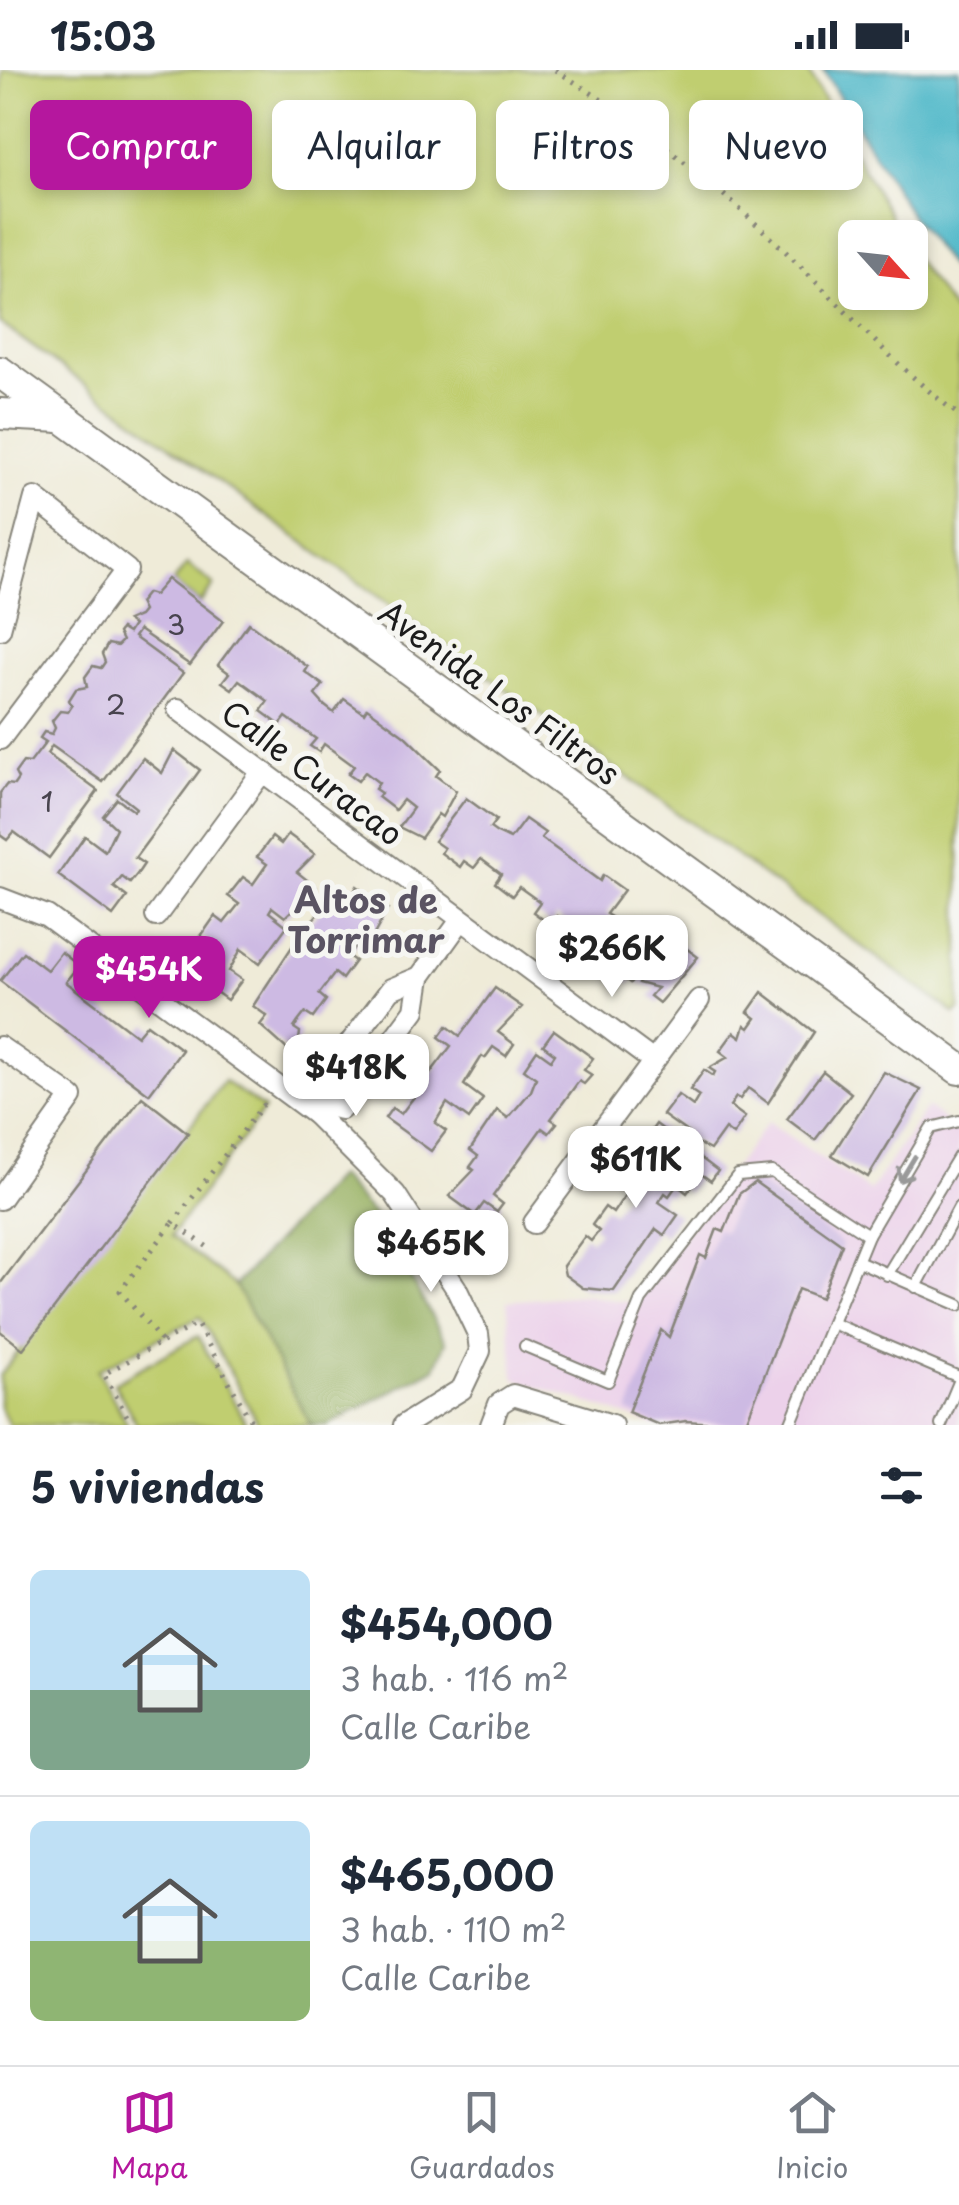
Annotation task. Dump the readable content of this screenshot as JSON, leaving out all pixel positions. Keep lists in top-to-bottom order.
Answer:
{
  "streets": {
    "main road": ["Avenida Los Filtros"],
    "street": ["Calle Curacao"]
  },
  "districts": ["Altos de Torrimar"],
  "house_numbers": ["3", "2", "1"],
  "north": "bottom right",
  "page": {
    "status": "15:03",
    "chip": [
      "Comprar",
      "Alquilar",
      "Filtros",
      "Nuevo"
    ],
    "price": [
      "$266K",
      "$454K",
      "$418K",
      "$611K",
      "$465K"
    ],
    "heading": "5 viviendas",
    "list": [
      {
        "name": "$454,000",
        "note": "3 hab. · 116 m² · Calle Caribe"
      },
      {
        "name": "$465,000",
        "note": "3 hab. · 110 m² · Calle Caribe"
      }
    ],
    "tabs": ["Mapa", "Guardados", "Inicio"]
  }
}
